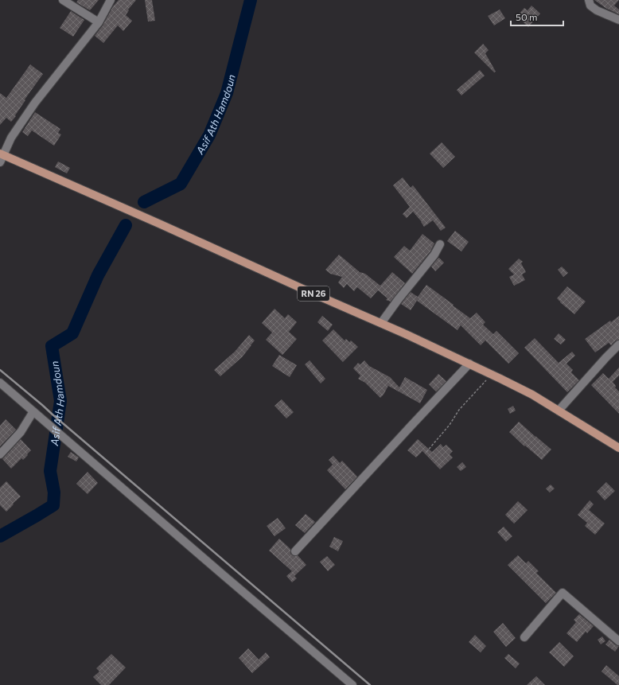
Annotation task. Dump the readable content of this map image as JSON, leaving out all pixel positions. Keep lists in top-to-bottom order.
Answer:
{
  "streets": {
    "main road": ["RN 26"]
  },
  "water": ["Asif Ath Hamdoun"],
  "scale_bar": "50 m"
}
